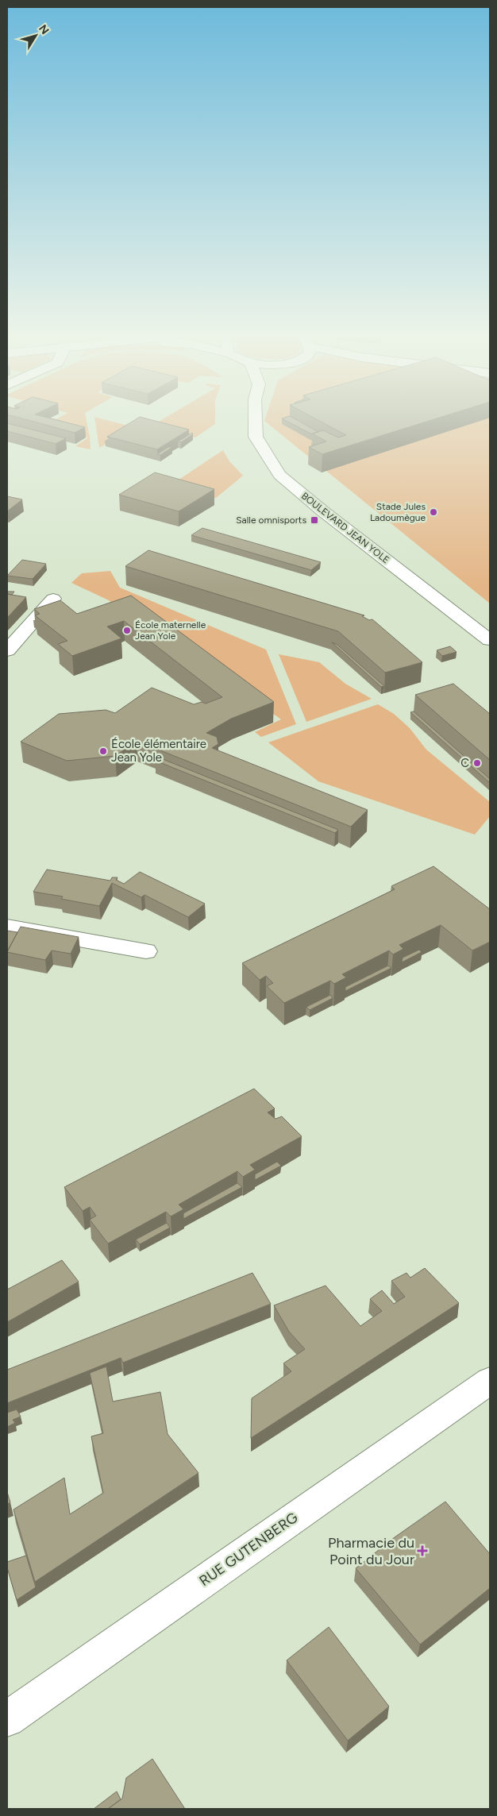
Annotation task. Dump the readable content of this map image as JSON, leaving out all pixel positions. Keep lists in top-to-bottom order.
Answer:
{
  "streets": {
    "main road": ["BOULEVARD JEAN YOLE", "RUE GUTENBERG"]
  },
  "places": {
    "other": [
      "Stade Jules Ladoumègue",
      "École maternelle Jean Yole",
      "École élémentaire Jean Yole",
      "C"
    ],
    "transit": ["Salle omnisports"],
    "health": ["Pharmacie du Point du Jour"]
  },
  "north": "top right"
}
